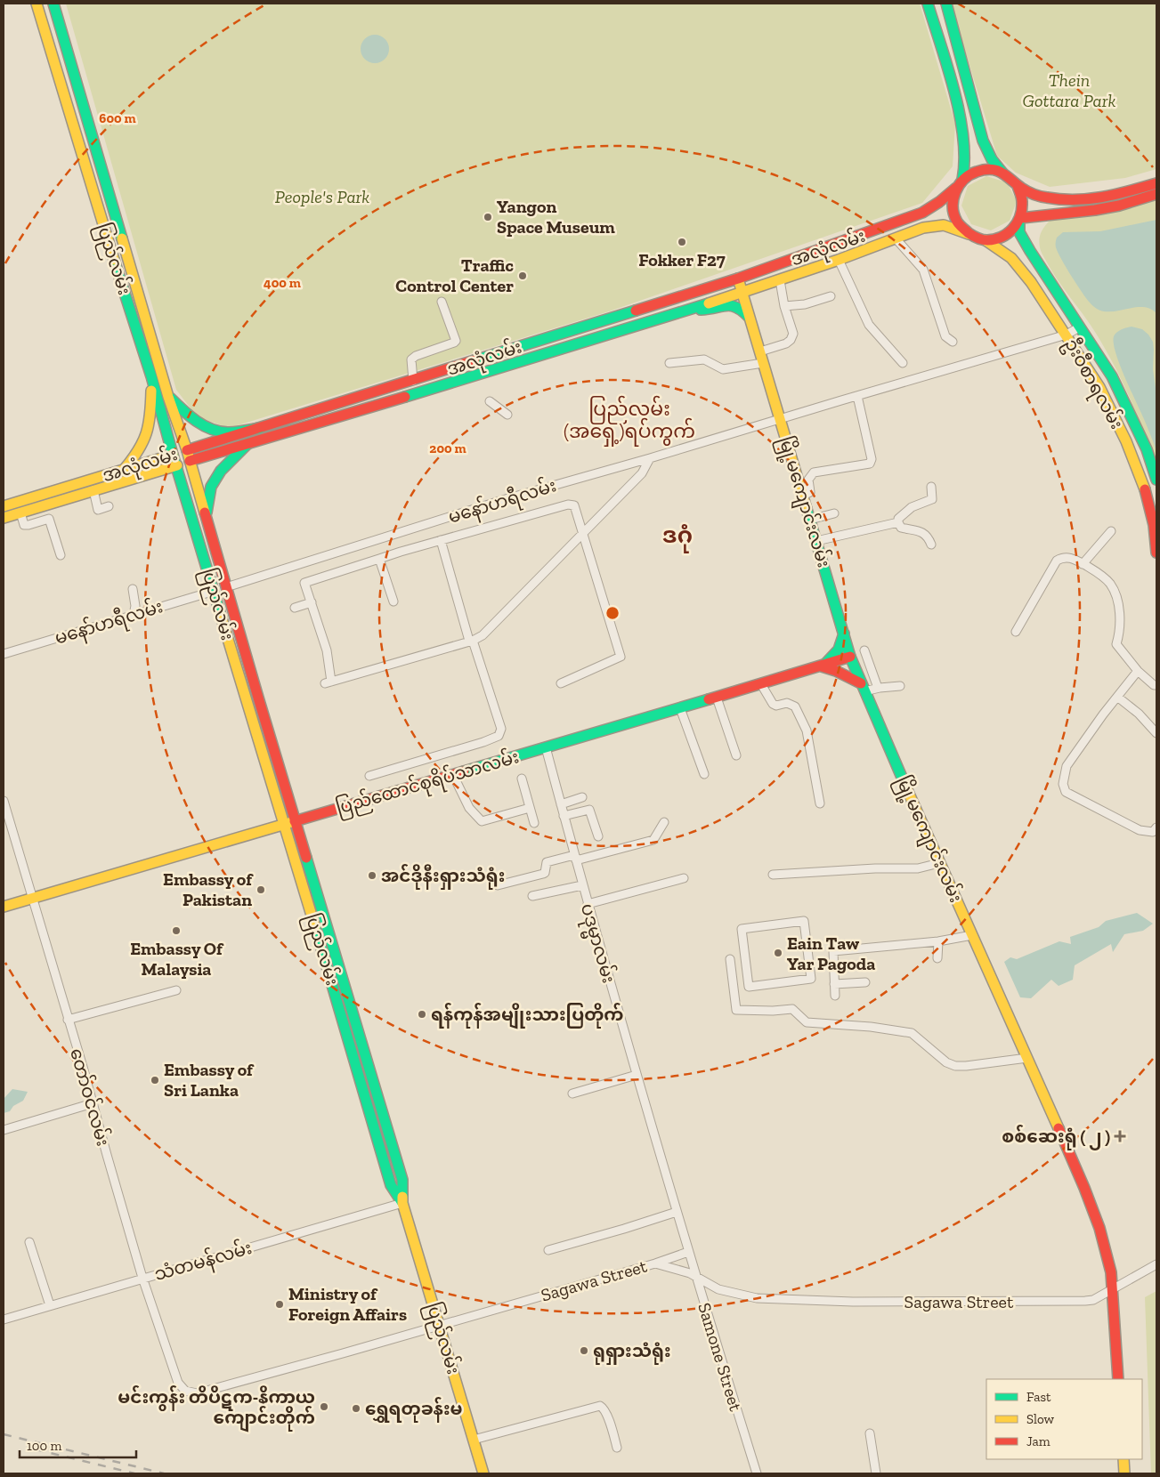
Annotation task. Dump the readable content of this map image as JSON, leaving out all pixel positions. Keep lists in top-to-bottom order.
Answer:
{
  "streets": {
    "main road": [
      "အလုံလမ်း",
      "ပြည်လမ်း",
      "ဦးဝီစာရလမ်း",
      "မြို့မကျောင်းလမ်း",
      "ပြည်ထောင်စုရိပ်သာလမ်း"
    ],
    "street": [
      "မနော်ဟရီလမ်း",
      "ပဒုမ္မာလမ်း",
      "တော်ဝင်လမ်း",
      "သံတမန်လမ်း",
      "Sagawa Street",
      "Samone Street"
    ]
  },
  "crossings": [
    ["အလုံလမ်း", "ပြည်လမ်း"],
    ["အလုံလမ်း", "ဦးဝီစာရလမ်း"],
    ["အလုံလမ်း", "မြို့မကျောင်းလမ်း"],
    ["ပြည်လမ်း", "မနော်ဟရီလမ်း"],
    ["ပြည်လမ်း", "ပြည်ထောင်စုရိပ်သာလမ်း"],
    ["ပြည်လမ်း", "သံတမန်လမ်း"],
    ["ပြည်လမ်း", "Sagawa Street"],
    ["ဦးဝီစာရလမ်း", "မနော်ဟရီလမ်း"],
    ["မနော်ဟရီလမ်း", "မြို့မကျောင်းလမ်း"],
    ["မြို့မကျောင်းလမ်း", "ပြည်ထောင်စုရိပ်သာလမ်း"],
    ["မြို့မကျောင်းလမ်း", "Sagawa Street"],
    ["ပြည်ထောင်စုရိပ်သာလမ်း", "ပဒုမ္မာလမ်း"],
    ["ပြည်ထောင်စုရိပ်သာလမ်း", "တော်ဝင်လမ်း"],
    ["ပဒုမ္မာလမ်း", "Samone Street"],
    ["တော်ဝင်လမ်း", "သံတမန်လမ်း"],
    ["တော်ဝင်လမ်း", "Sagawa Street"],
    ["Sagawa Street", "Samone Street"]
  ],
  "districts": ["ပြည်လမ်း (အရှေ့)ရပ်ကွက်", "ဒဂုံ"],
  "parks": ["Thein Gottara Park", "People's Park"],
  "places": {
    "other": [
      "Yangon Space Museum",
      "Fokker F27",
      "Traffic Control Center",
      "အင်ဒိုနီးရှားသံရုံး",
      "Embassy of Pakistan",
      "Embassy Of Malaysia",
      "Eain Taw Yar Pagoda",
      "ရန်ကုန်အမျိုးသားပြတိုက်",
      "Embassy of Sri Lanka",
      "Ministry of Foreign Affairs",
      "ရုရှားသံရုံး",
      "မင်းကွန်း တိပိဋက-နိကာယ ကျောင်းတိုက်",
      "ရွှေရတုခန်းမ"
    ],
    "health": ["စစ်ဆေးရုံ ( ၂ )"]
  },
  "legend": ["Fast", "Slow", "Jam"],
  "scale_bar": "100 m",
  "rings": ["600 m", "400 m", "200 m"]
}
